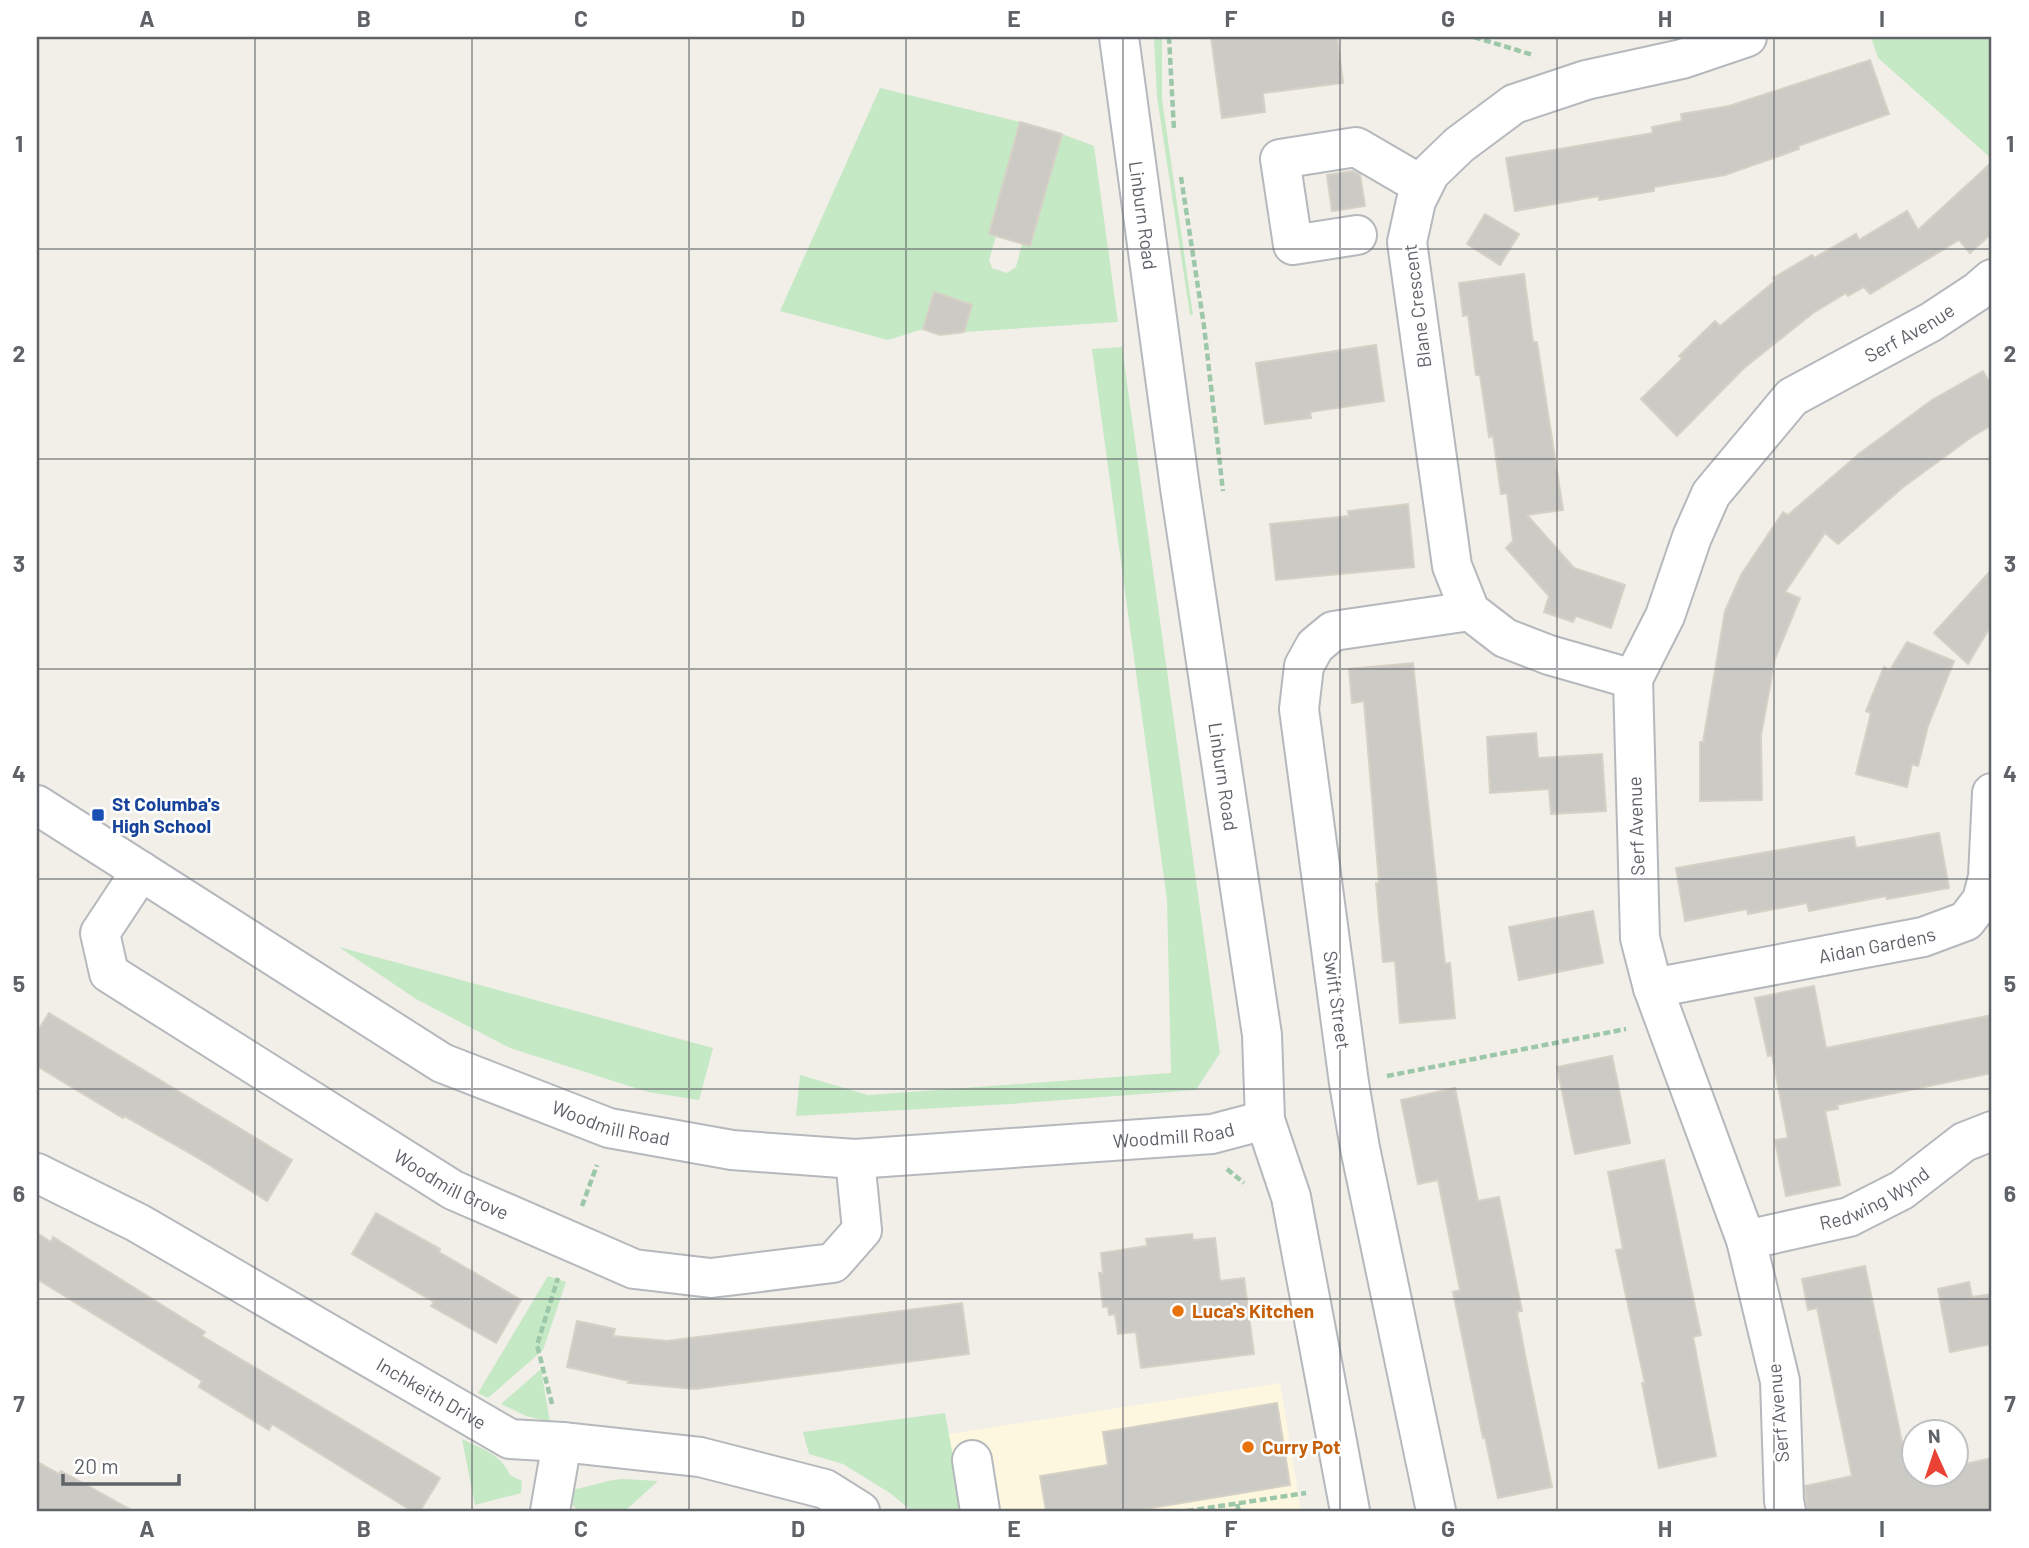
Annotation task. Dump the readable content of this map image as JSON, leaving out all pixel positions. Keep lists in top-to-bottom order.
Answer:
{
  "streets": {
    "street": [
      "Linburn Road",
      "Blane Crescent",
      "Serf Avenue",
      "Aidan Gardens",
      "Swift Street",
      "Woodmill Road",
      "Woodmill Grove",
      "Redwing Wynd",
      "Inchkeith Drive"
    ]
  },
  "crossings": [
    ["Linburn Road", "Woodmill Road"],
    ["Blane Crescent", "Swift Street"],
    ["Serf Avenue", "Aidan Gardens"],
    ["Serf Avenue", "Redwing Wynd"],
    ["Woodmill Road", "Woodmill Grove"]
  ],
  "places": {
    "transit": ["St Columba's High School"],
    "other": ["Luca's Kitchen", "Curry Pot"]
  },
  "scale_bar": "20 m",
  "north": "top",
  "grid": {
    "columns": [
      "A",
      "B",
      "C",
      "D",
      "E",
      "F",
      "G",
      "H",
      "I"
    ],
    "rows": [
      "1",
      "2",
      "3",
      "4",
      "5",
      "6",
      "7"
    ]
  }
}
